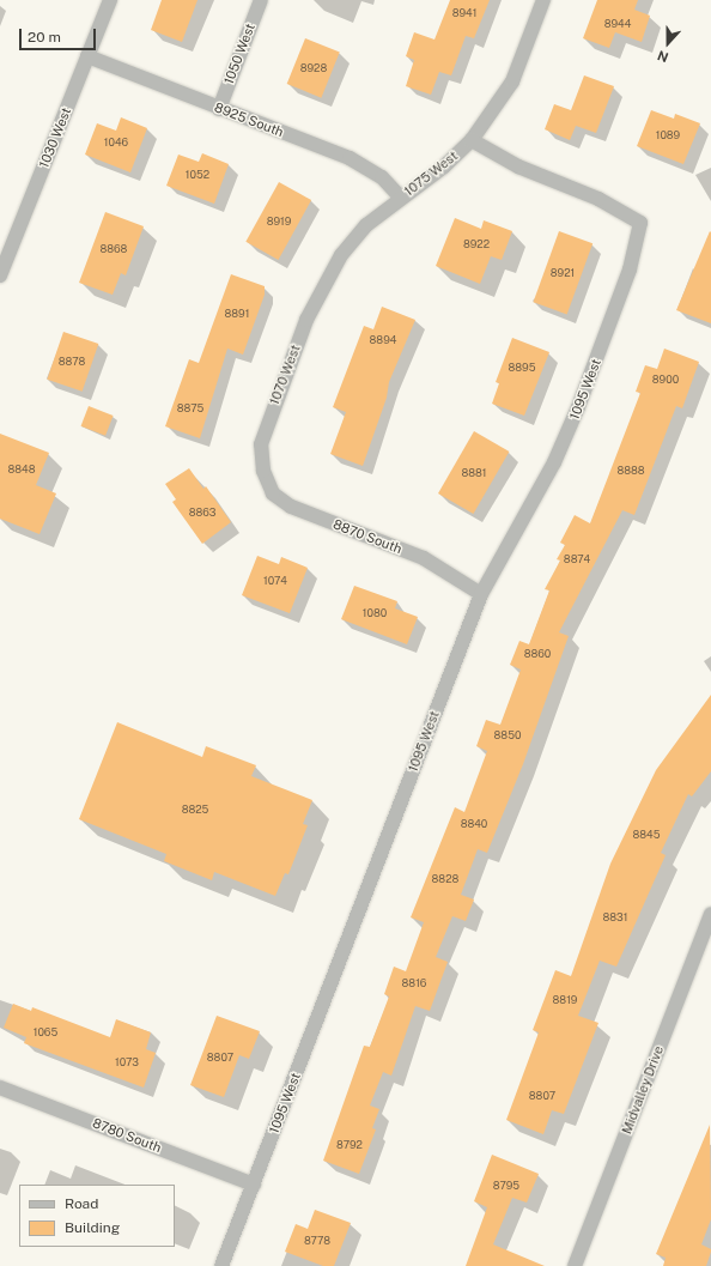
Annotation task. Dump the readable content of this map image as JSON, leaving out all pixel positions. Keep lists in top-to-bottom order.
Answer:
{
  "streets": {
    "street": [
      "1050 West",
      "8925 South",
      "1030 West",
      "1075 West",
      "1070 West",
      "1095 West",
      "8870 South",
      "Midvalley Drive",
      "8780 South"
    ]
  },
  "crossings": [
    ["1050 West", "8925 South"],
    ["8925 South", "1030 West"],
    ["8925 South", "1075 West"],
    ["1075 West", "1070 West"],
    ["1075 West", "1095 West"],
    ["1070 West", "8870 South"],
    ["1095 West", "8870 South"],
    ["1095 West", "8780 South"]
  ],
  "house_numbers": [
    "8941",
    "8944",
    "8928",
    "1089",
    "1046",
    "1052",
    "8919",
    "8922",
    "8868",
    "8921",
    "8891",
    "8894",
    "8878",
    "8895",
    "8900",
    "8875",
    "8848",
    "8888",
    "8881",
    "8863",
    "8874",
    "1074",
    "1080",
    "8860",
    "8850",
    "8825",
    "8840",
    "8845",
    "8828",
    "8831",
    "8816",
    "8819",
    "1065",
    "8807",
    "1073",
    "8807",
    "8792",
    "8795",
    "8778"
  ],
  "legend": ["Road", "Building"],
  "scale_bar": "20 m",
  "north": "bottom"
}
